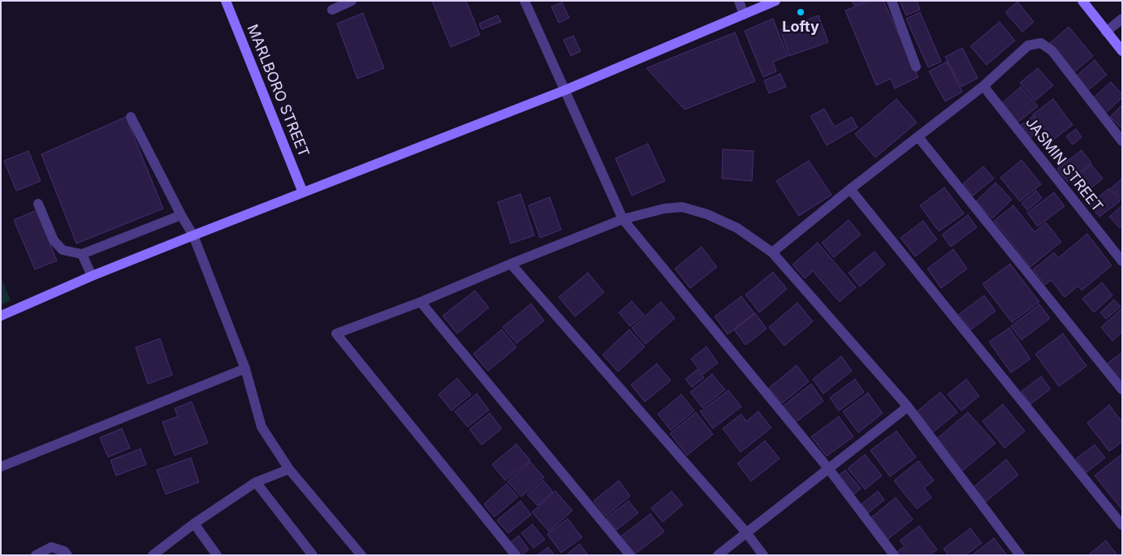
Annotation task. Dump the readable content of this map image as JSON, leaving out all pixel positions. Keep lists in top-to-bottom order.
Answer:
{
  "streets": {
    "street": ["MARLBORO STREET", "JASMIN STREET"]
  },
  "places": ["Lofty"]
}
